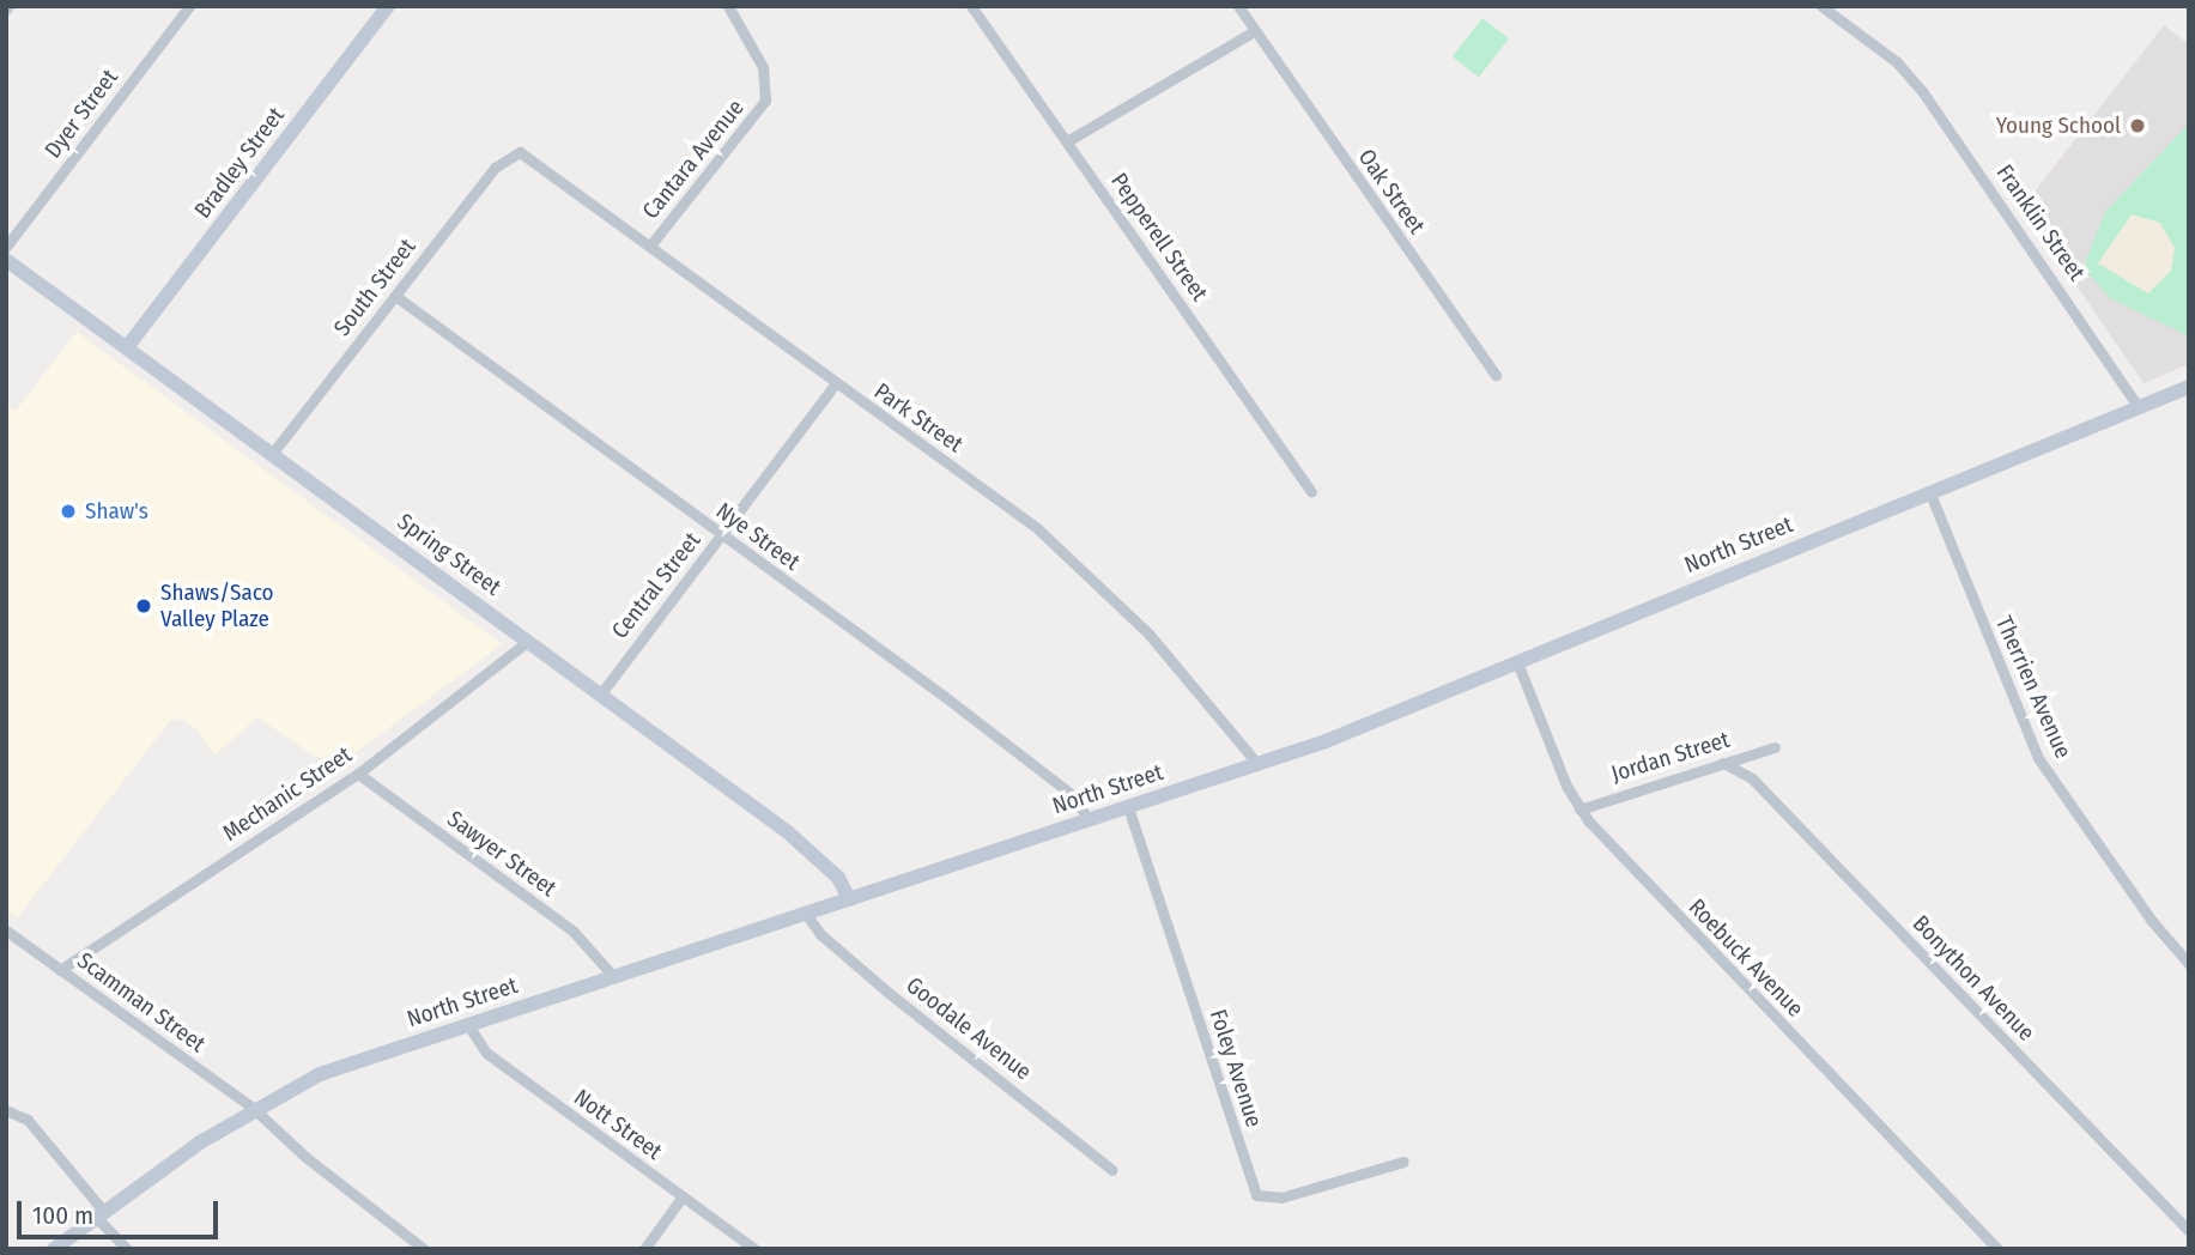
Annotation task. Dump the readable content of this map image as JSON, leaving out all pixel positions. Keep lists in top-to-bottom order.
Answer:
{
  "streets": {
    "main road": ["Bradley Street", "North Street", "Spring Street"],
    "street": [
      "Dyer Street",
      "Cantara Avenue",
      "Oak Street",
      "Franklin Street",
      "Pepperell Street",
      "South Street",
      "Park Street",
      "Nye Street",
      "Central Street",
      "Therrien Avenue",
      "Jordan Street",
      "Mechanic Street",
      "Sawyer Street",
      "Roebuck Avenue",
      "Bonython Avenue",
      "Scamman Street",
      "Goodale Avenue",
      "Foley Avenue",
      "Nott Street"
    ]
  },
  "crossings": [
    ["Cantara Avenue", "Park Street"],
    ["Bradley Street", "Spring Street"],
    ["Franklin Street", "North Street"],
    ["South Street", "Park Street"],
    ["South Street", "Nye Street"],
    ["South Street", "Spring Street"],
    ["Park Street", "North Street"],
    ["Park Street", "Central Street"],
    ["Nye Street", "North Street"],
    ["Nye Street", "Central Street"],
    ["North Street", "Spring Street"],
    ["North Street", "Therrien Avenue"],
    ["North Street", "Sawyer Street"],
    ["North Street", "Roebuck Avenue"],
    ["North Street", "Scamman Street"],
    ["North Street", "Goodale Avenue"],
    ["North Street", "Foley Avenue"],
    ["North Street", "Nott Street"],
    ["Spring Street", "Central Street"],
    ["Spring Street", "Mechanic Street"],
    ["Jordan Street", "Roebuck Avenue"],
    ["Jordan Street", "Bonython Avenue"],
    ["Mechanic Street", "Sawyer Street"],
    ["Mechanic Street", "Scamman Street"]
  ],
  "places": ["Young School", "Shaw's", "Shaws/Saco Valley Plaze"],
  "scale_bar": "100 m"
}
